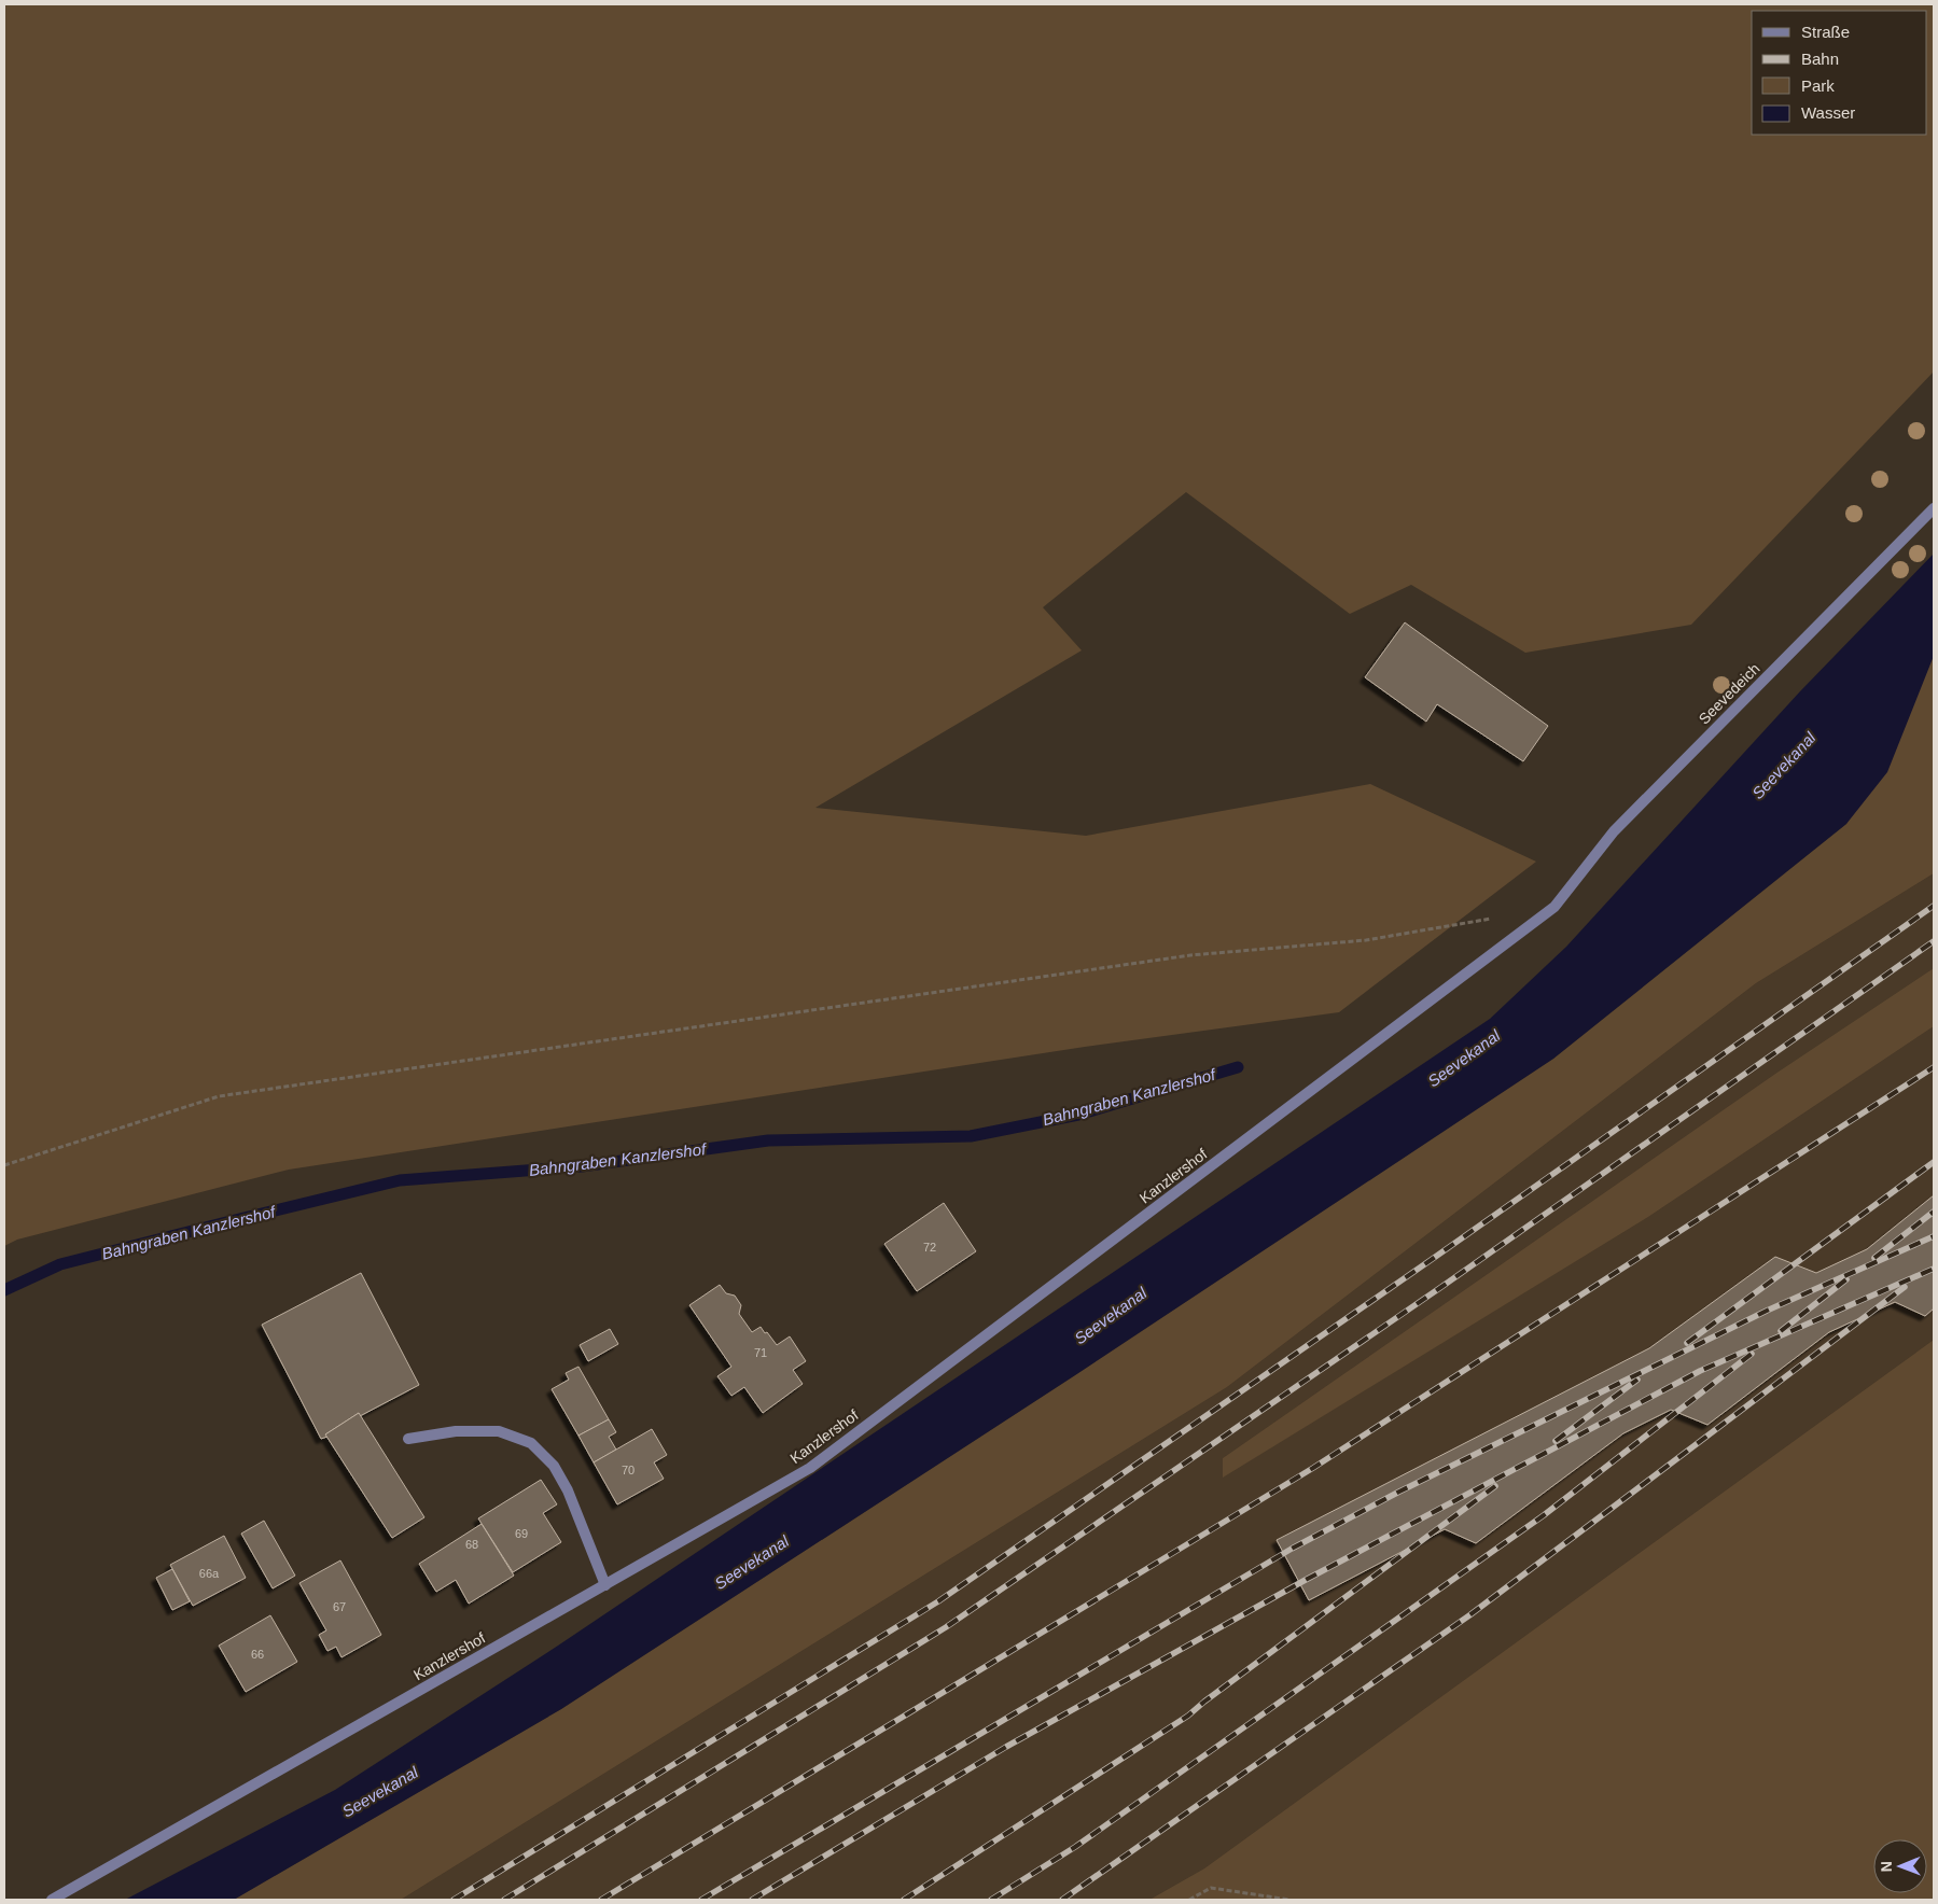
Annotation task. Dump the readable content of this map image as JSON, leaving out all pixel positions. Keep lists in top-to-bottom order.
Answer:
{
  "streets": {
    "street": ["Seevedeich", "Kanzlershof"]
  },
  "crossings": [
    ["Seevedeich", "Kanzlershof"]
  ],
  "water": ["Seevekanal", "Bahngraben Kanzlershof"],
  "house_numbers": [
    "72",
    "71",
    "70",
    "69",
    "68",
    "66a",
    "67",
    "66"
  ],
  "legend": [
    "Straße",
    "Bahn",
    "Park",
    "Wasser"
  ],
  "north": "left"
}
